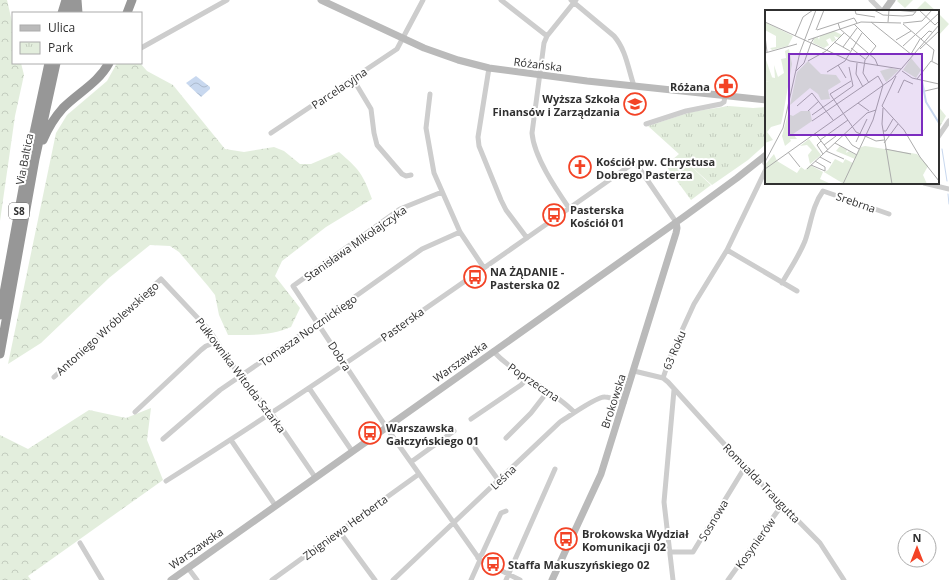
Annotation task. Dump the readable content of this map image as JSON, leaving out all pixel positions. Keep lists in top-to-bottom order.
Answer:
{
  "streets": {
    "highway": ["Via Baltica", "S8"],
    "street": [
      "Różańska",
      "Parcelacyjna",
      "Srebrna",
      "Stanisława Mikołajczyka",
      "Pasterska",
      "Antoniego Wróblewskiego",
      "Tomasza Nocznickiego",
      "63 Roku",
      "Dobra",
      "Warszawska",
      "Pułkownika Witolda Sztarka",
      "Poprzeczna",
      "Brokowska",
      "Leśna",
      "Romualda Traugutta",
      "Sosnowa",
      "Zbigniewa Herberta",
      "Kosynierów"
    ]
  },
  "crossings": [
    ["Różańska", "Parcelacyjna"],
    ["Stanisława Mikołajczyka", "Dobra"],
    ["Pasterska", "Dobra"],
    ["Pasterska", "Warszawska"],
    ["Pasterska", "Pułkownika Witolda Sztarka"],
    ["Pasterska", "Brokowska"],
    ["Antoniego Wróblewskiego", "Pułkownika Witolda Sztarka"],
    ["Tomasza Nocznickiego", "Dobra"],
    ["Tomasza Nocznickiego", "Pułkownika Witolda Sztarka"],
    ["63 Roku", "Romualda Traugutta"],
    ["Dobra", "Warszawska"],
    ["Dobra", "Leśna"],
    ["Dobra", "Zbigniewa Herberta"],
    ["Warszawska", "Pułkownika Witolda Sztarka"],
    ["Warszawska", "Poprzeczna"],
    ["Warszawska", "Brokowska"],
    ["Poprzeczna", "Leśna"],
    ["Brokowska", "Leśna"],
    ["Romualda Traugutta", "Sosnowa"],
    ["Romualda Traugutta", "Kosynierów"]
  ],
  "places": {
    "pharmacy": ["Różana"],
    "school or university": ["Wyższa Szkoła Finansów i Zarządzania"],
    "church": ["Kościół pw. Chrystusa Dobrego Pasterza"],
    "bus stop": [
      "Pasterska Kościół 01",
      "NA ŻĄDANIE - Pasterska 02",
      "Warszawska Gałczyńskiego 01",
      "Brokowska Wydział Komunikacji 02",
      "Staffa Makuszyńskiego 02"
    ]
  },
  "legend": ["Ulica", "Park"],
  "north": "top"
}
